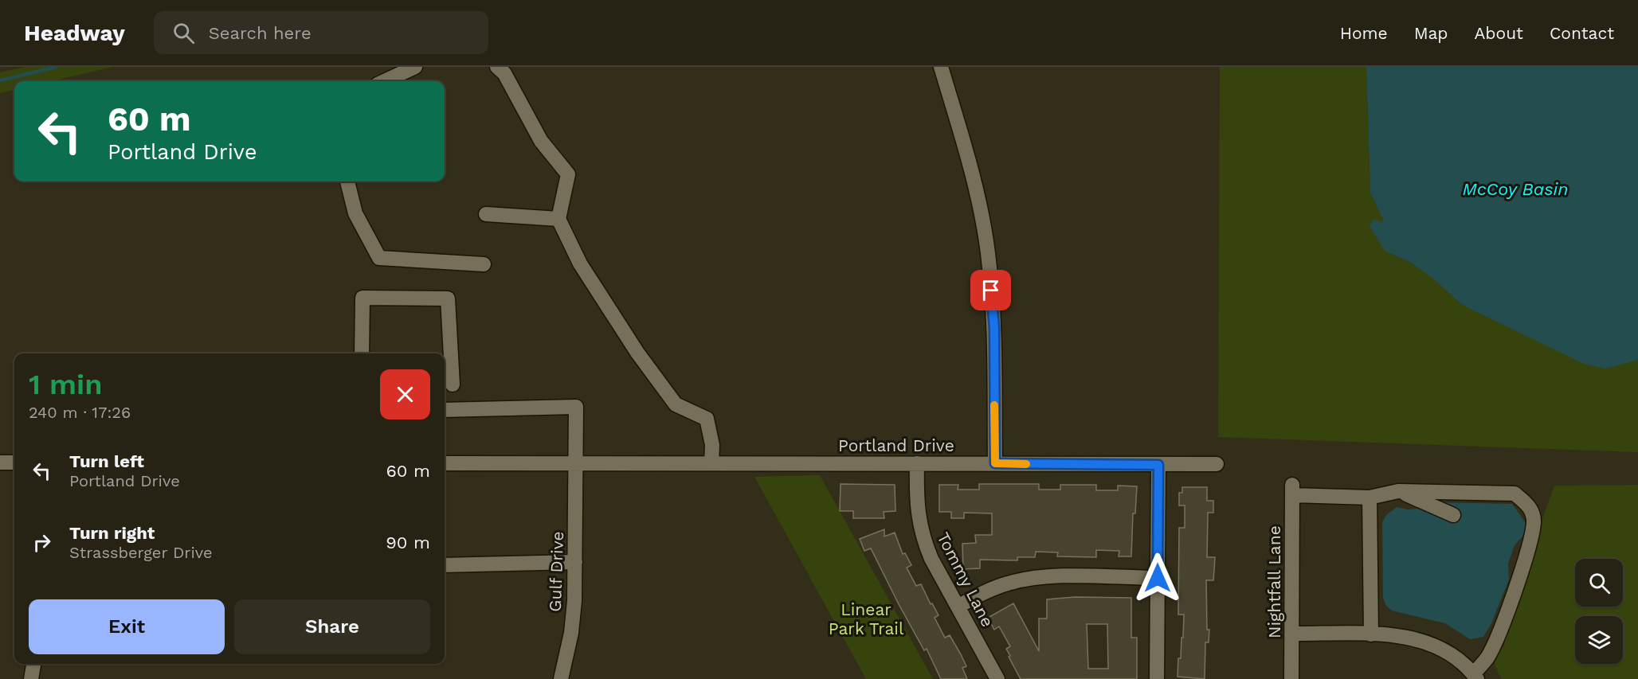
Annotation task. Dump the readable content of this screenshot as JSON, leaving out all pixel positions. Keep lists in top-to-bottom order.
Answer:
{
  "streets": {
    "street": [
      "Portland Drive",
      "Gulf Drive",
      "Tommy Lane",
      "Nightfall Lane"
    ]
  },
  "crossings": [
    ["Portland Drive", "Gulf Drive"],
    ["Portland Drive", "Tommy Lane"]
  ],
  "water": ["McCoy Basin"],
  "parks": ["Linear Park Trail"],
  "page": {
    "header": "Headway",
    "search": "Search here",
    "nav": [
      "Home",
      "Map",
      "About",
      "Contact"
    ],
    "turn": ["60 m", "Portland Drive"],
    "heading": ["1 min", "240 m · 17:26"],
    "list": [
      {
        "name": "Turn left",
        "note": "Portland Drive",
        "value": "60 m"
      },
      {
        "name": "Turn right",
        "note": "Strassberger Drive",
        "value": "90 m"
      }
    ],
    "buttons": ["Exit", "Share"]
  }
}
